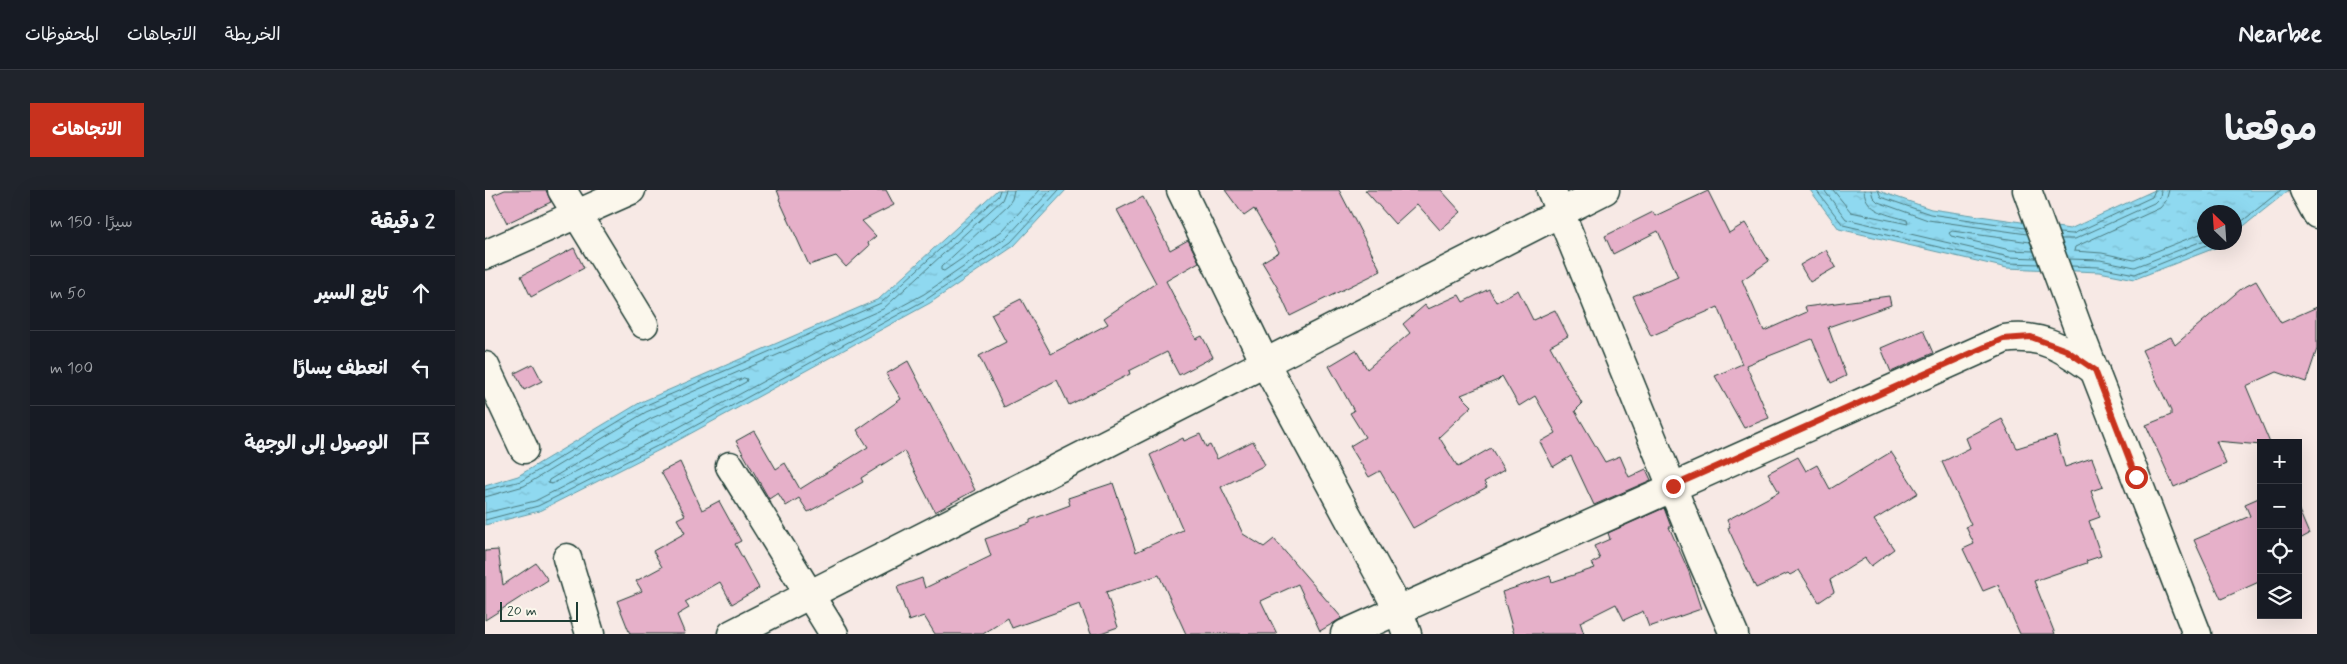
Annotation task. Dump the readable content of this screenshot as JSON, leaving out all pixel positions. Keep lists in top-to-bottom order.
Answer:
{
  "scale_bar": "20 m",
  "north": "top left",
  "page": {
    "header": "Nearbee",
    "nav": ["الخريطة", "الاتجاهات", "المحفوظات"],
    "title": "موقعنا",
    "buttons": "الاتجاهات",
    "heading": ["2 دقيقة", "سيرًا · 150 m"],
    "list": [
      ["تابع السير", "50 m"],
      ["انعطف يسارًا", "100 m"],
      "الوصول إلى الوجهة"
    ],
    "map_buttons": ["+", "−"],
    "scale": "20 m"
  }
}
